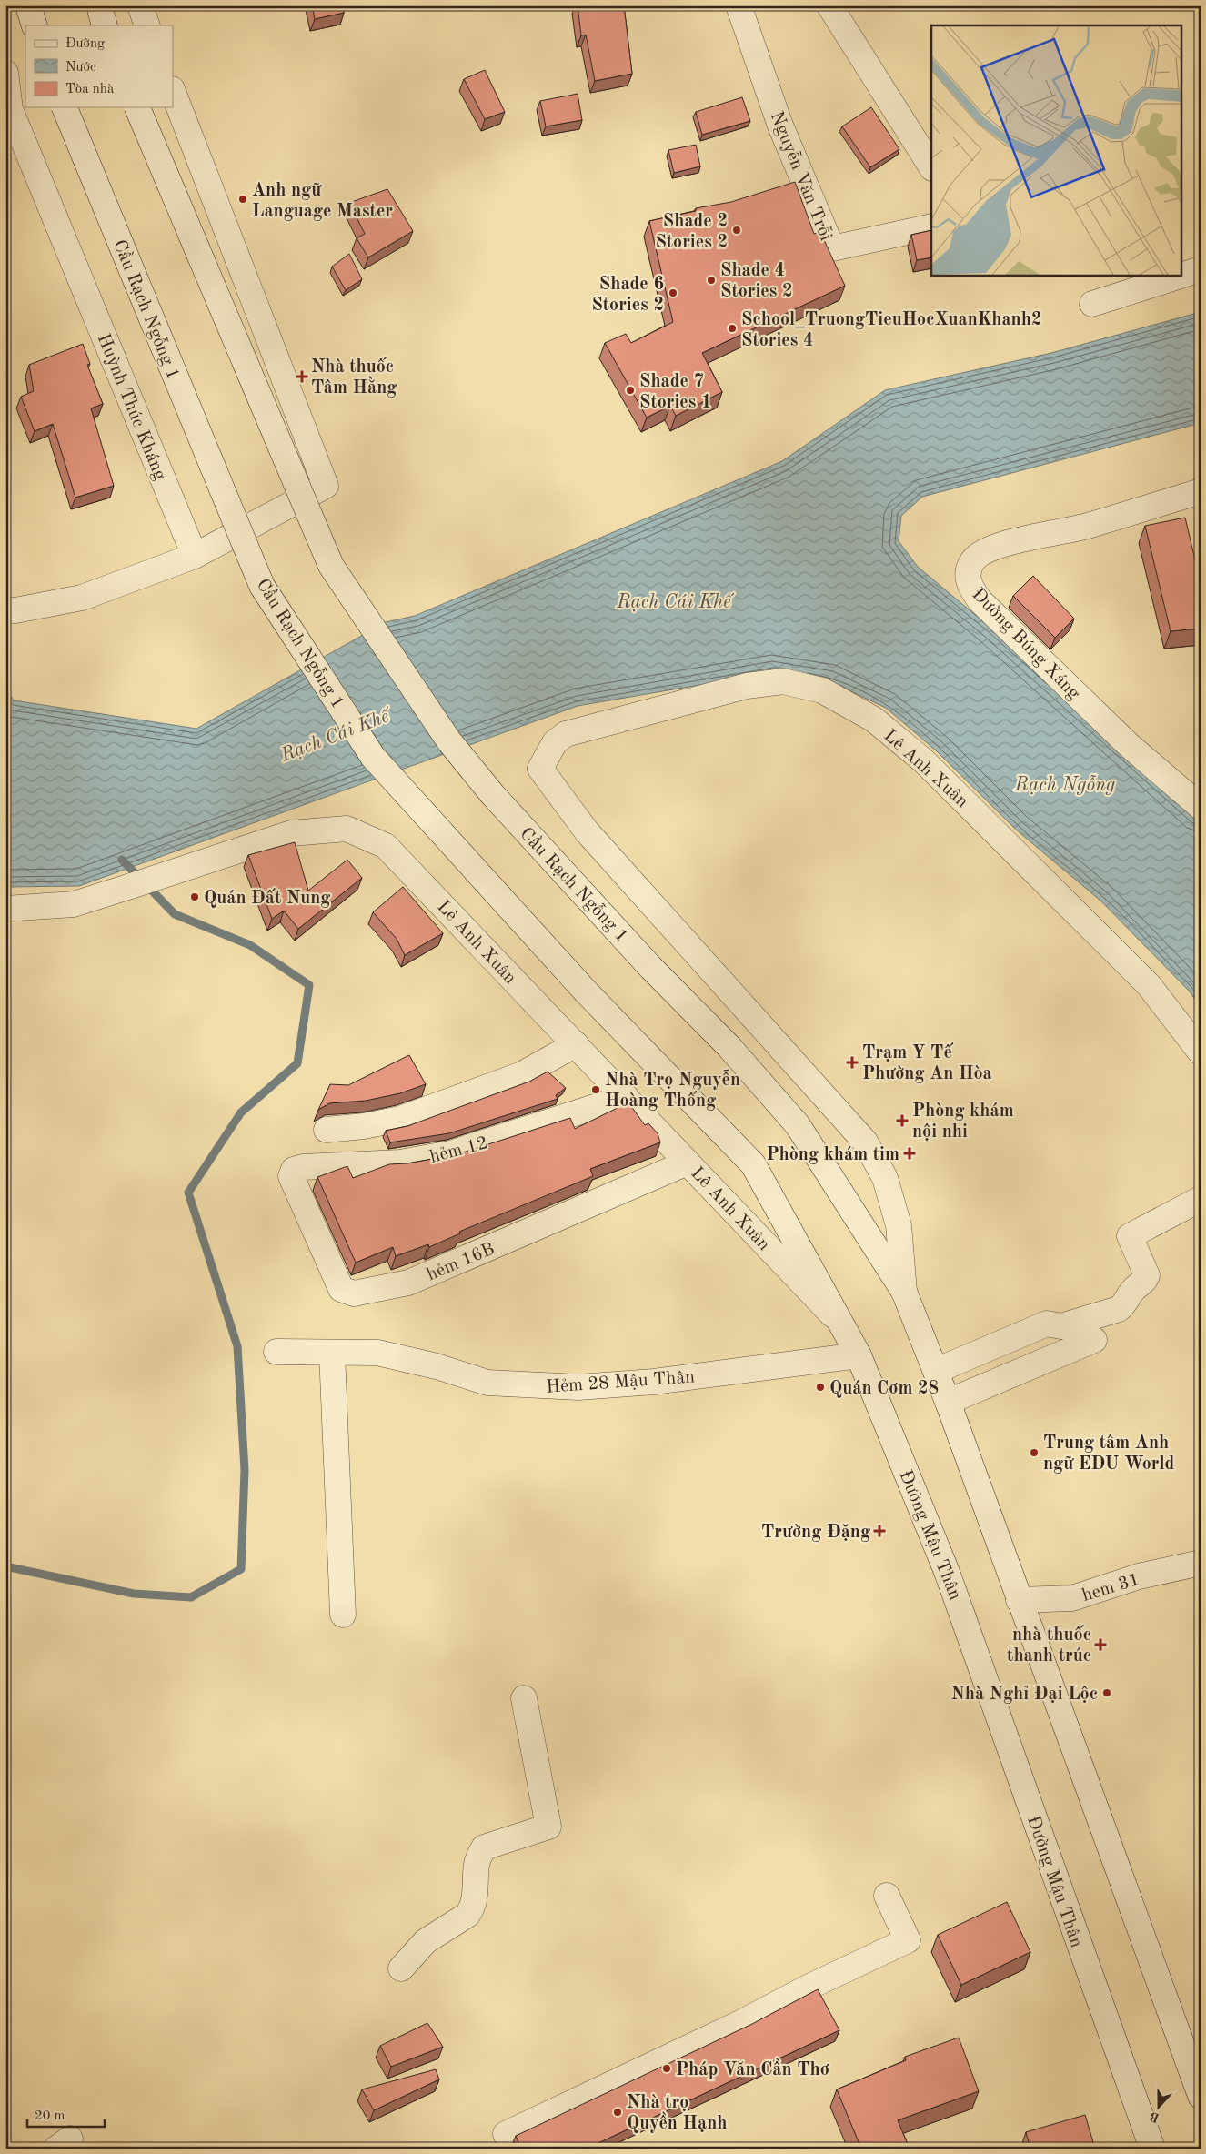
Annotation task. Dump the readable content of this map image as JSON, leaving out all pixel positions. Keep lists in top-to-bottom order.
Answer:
{
  "streets": {
    "street": [
      "Nguyễn Văn Trỗi",
      "Cầu Rạch Ngỗng 1",
      "Huỳnh Thúc Kháng",
      "Đường Búng Xáng",
      "Lê Anh Xuân",
      "hẻm 12",
      "hẻm 16B",
      "Hẻm 28 Mậu Thân",
      "Đường Mậu Thân",
      "hem 31"
    ]
  },
  "crossings": [
    ["Cầu Rạch Ngỗng 1", "Lê Anh Xuân"],
    ["Cầu Rạch Ngỗng 1", "Đường Mậu Thân"],
    ["Lê Anh Xuân", "hẻm 12"],
    ["Lê Anh Xuân", "hẻm 16B"],
    ["Lê Anh Xuân", "Đường Mậu Thân"],
    ["hẻm 12", "hẻm 16B"],
    ["Hẻm 28 Mậu Thân", "Đường Mậu Thân"]
  ],
  "water": ["Rạch Cái Khế", "Rạch Ngỗng"],
  "places": {
    "other": [
      "Anh ngữ Language Master",
      "Shade 2 Stories 2",
      "Shade 4 Stories 2",
      "Shade 6 Stories 2",
      "School_TruongTieuHocXuanKhanh2 Stories 4",
      "Shade 7 Stories 1",
      "Quán Đất Nung",
      "Nhà Trọ Nguyễn Hoàng Thống",
      "Quán Cơm 28",
      "Trung tâm Anh ngữ EDU World",
      "Nhà Nghỉ Đại Lộc",
      "Pháp Văn Cần Thơ",
      "Nhà trọ Quyền Hạnh"
    ],
    "health": [
      "Nhà thuốc Tâm Hằng",
      "Trạm Y Tế Phường An Hòa",
      "Phòng khám nội nhi",
      "Phòng khám tim",
      "Trường Đặng",
      "nhà thuốc thanh trúc"
    ]
  },
  "legend": ["Đường", "Nước", "Tòa nhà"],
  "scale_bar": "20 m",
  "north": "bottom"
}
